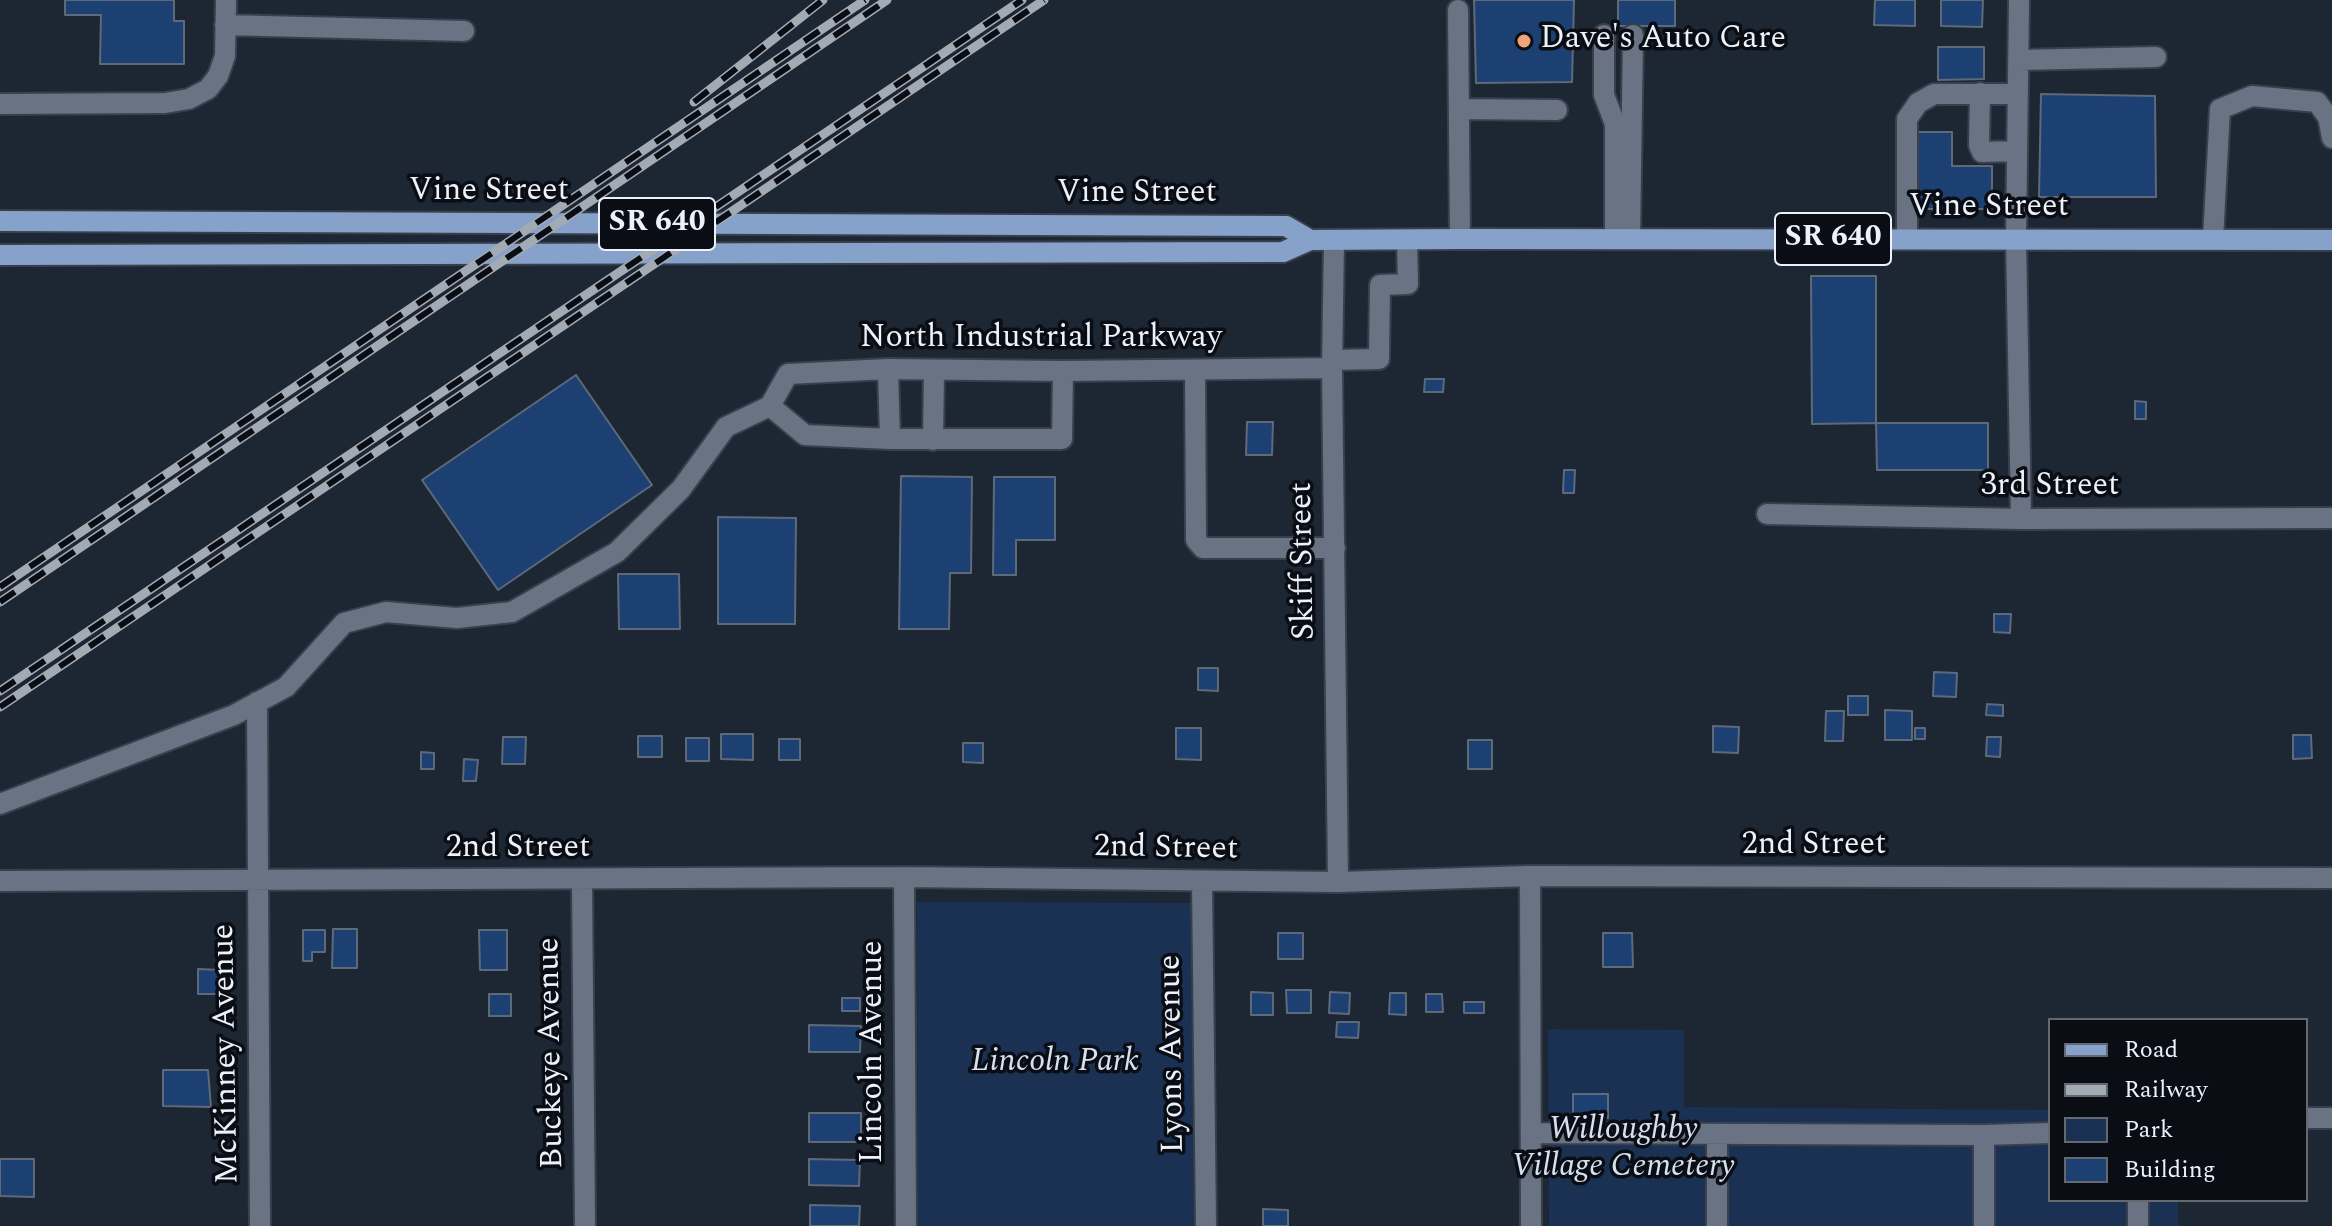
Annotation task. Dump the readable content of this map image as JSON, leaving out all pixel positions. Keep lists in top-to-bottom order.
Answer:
{
  "streets": {
    "main road": ["Vine Street", "SR 640"],
    "street": [
      "North Industrial Parkway",
      "3rd Street",
      "Skiff Street",
      "2nd Street",
      "Lincoln Avenue",
      "Buckeye Avenue",
      "McKinney Avenue",
      "Lyons Avenue"
    ]
  },
  "crossings": [
    ["Vine Street", "North Industrial Parkway"],
    ["Vine Street", "Skiff Street"],
    ["North Industrial Parkway", "Skiff Street"],
    ["Skiff Street", "2nd Street"],
    ["2nd Street", "Lincoln Avenue"],
    ["2nd Street", "Buckeye Avenue"],
    ["2nd Street", "McKinney Avenue"],
    ["2nd Street", "Lyons Avenue"]
  ],
  "parks": ["Lincoln Park", "Willoughby Village Cemetery"],
  "places": ["Dave's Auto Care"],
  "legend": [
    "Road",
    "Railway",
    "Park",
    "Building"
  ]
}
